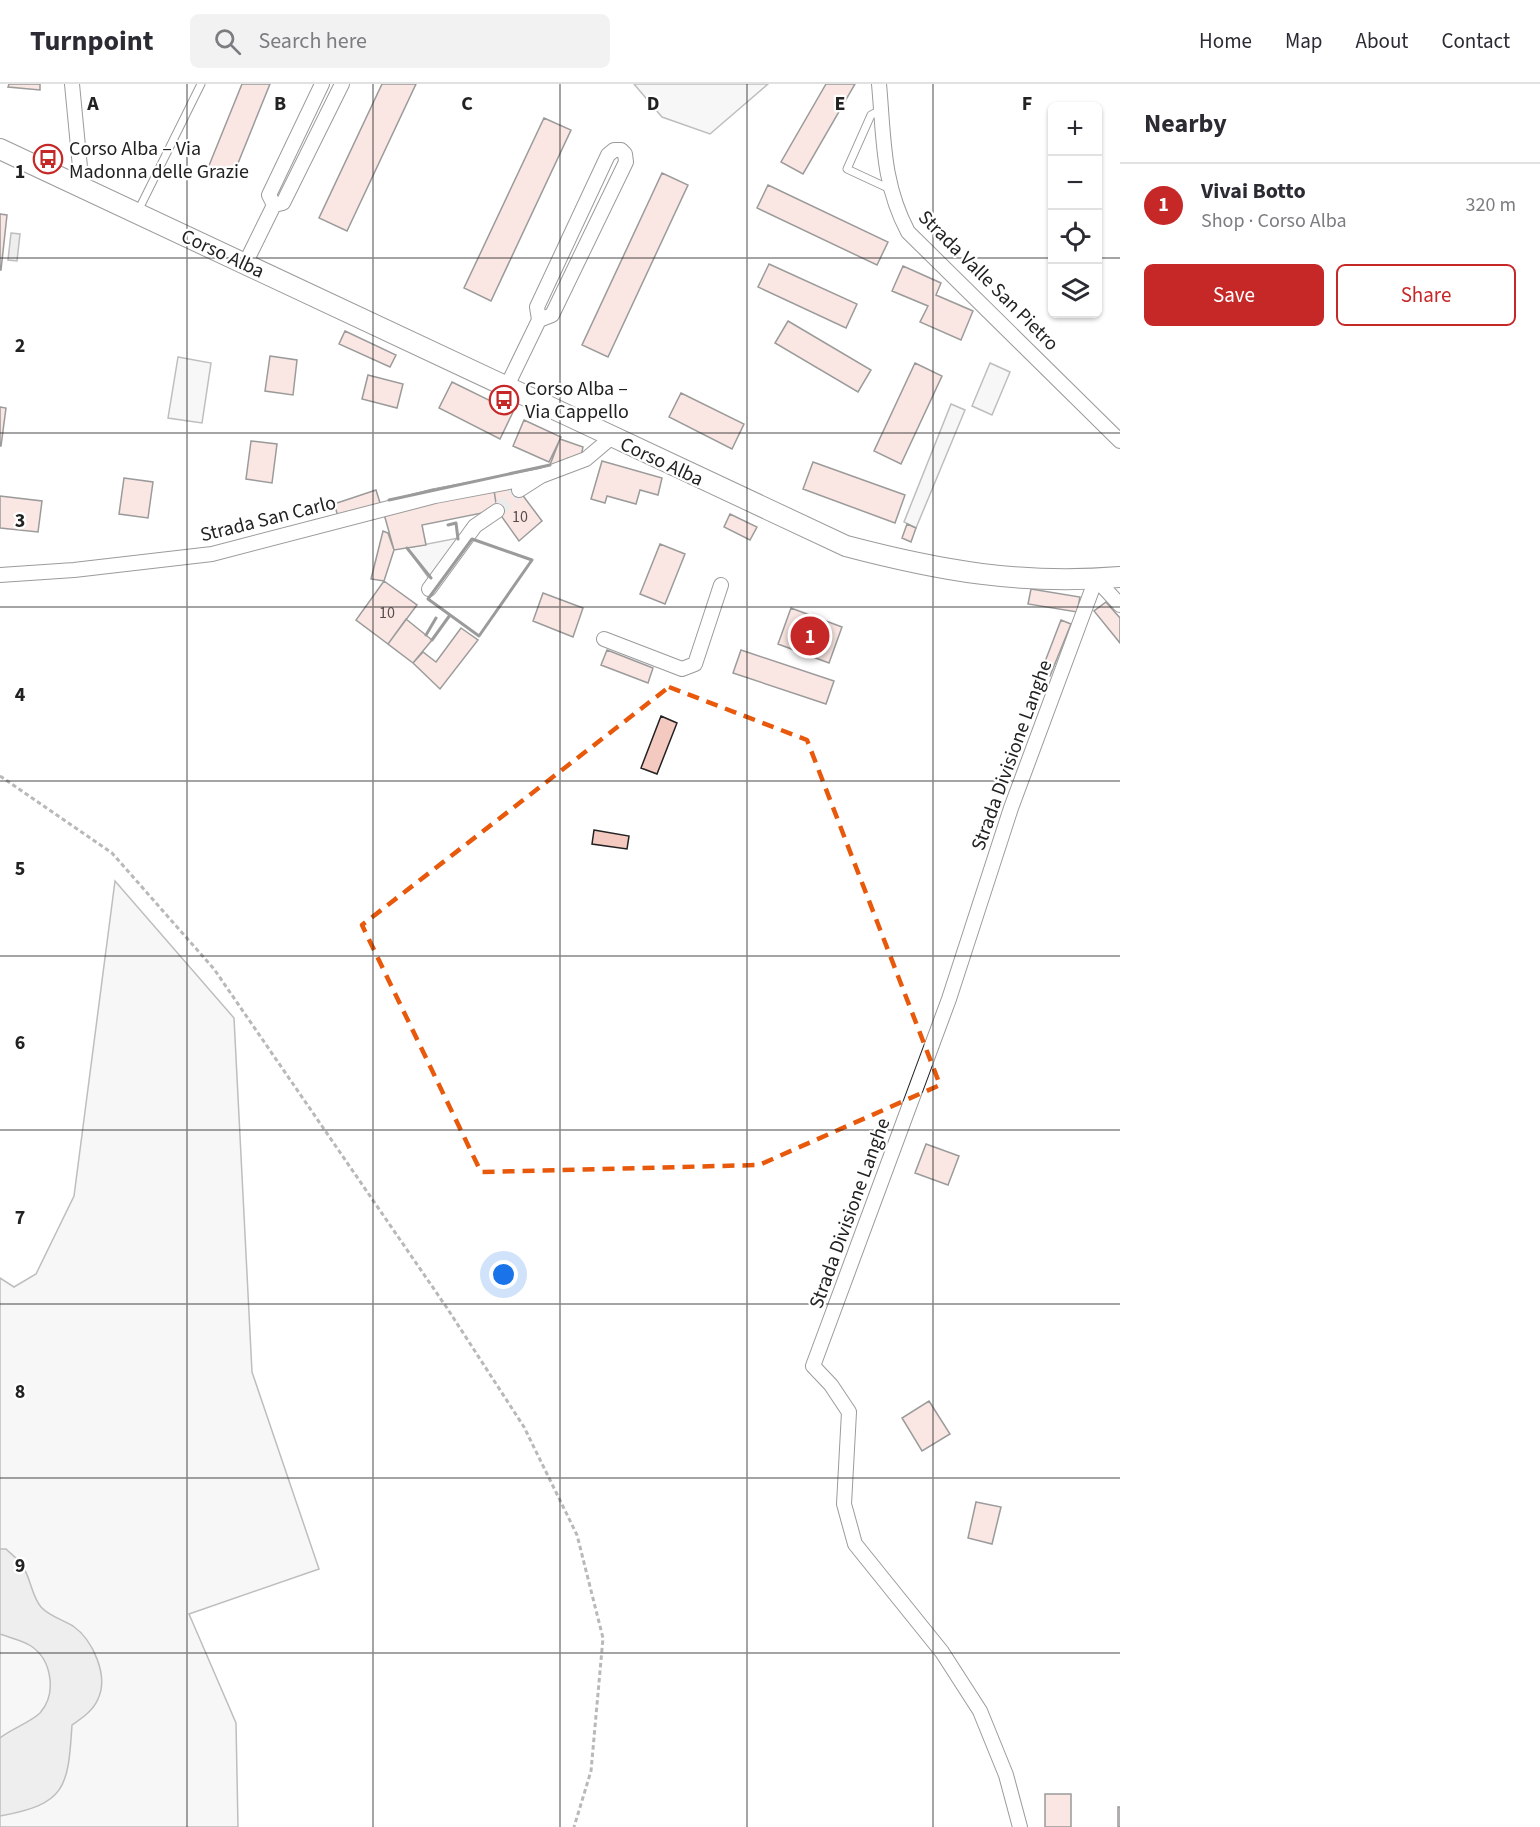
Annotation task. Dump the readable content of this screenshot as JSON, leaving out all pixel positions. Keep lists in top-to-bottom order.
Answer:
{
  "streets": {
    "street": [
      "Corso Alba",
      "Strada Valle San Pietro",
      "Strada San Carlo",
      "Strada Divisione Langhe"
    ]
  },
  "crossings": [
    ["Corso Alba", "Strada San Carlo"],
    ["Corso Alba", "Strada Divisione Langhe"]
  ],
  "places": {
    "bus stop": ["Corso Alba – Via Madonna delle Grazie", "Corso Alba – Via Cappello"]
  },
  "house_numbers": ["10", "10"],
  "page": {
    "header": "Turnpoint",
    "search": "Search here",
    "nav": [
      "Home",
      "Map",
      "About",
      "Contact"
    ],
    "heading": "Nearby",
    "map_buttons": ["+", "−"],
    "list": [
      {
        "mark": "1",
        "name": "Vivai Botto",
        "note": "Shop · Corso Alba",
        "value": "320 m"
      }
    ],
    "buttons": ["Save", "Share"],
    "pins": "1"
  },
  "grid": {
    "columns": [
      "A",
      "B",
      "C",
      "D",
      "E",
      "F"
    ],
    "rows": [
      "1",
      "2",
      "3",
      "4",
      "5",
      "6",
      "7",
      "8",
      "9"
    ]
  }
}
